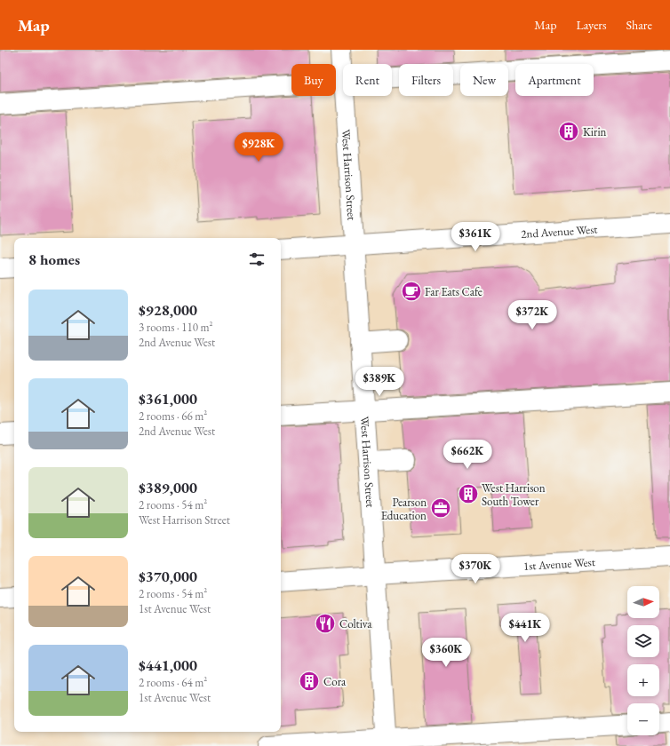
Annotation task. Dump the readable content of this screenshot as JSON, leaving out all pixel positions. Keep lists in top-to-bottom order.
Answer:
{
  "streets": {
    "street": ["West Harrison Street", "2nd Avenue West", "1st Avenue West"]
  },
  "crossings": [
    ["West Harrison Street", "2nd Avenue West"],
    ["West Harrison Street", "1st Avenue West"]
  ],
  "places": {
    "building": ["Kirin", "West Harrison South Tower", "Cora"],
    "cafe": ["Far Eats Cafe"],
    "office": ["Pearson Education"],
    "restaurant": ["Coltiva"]
  },
  "north": "right",
  "page": {
    "header": "Map",
    "nav": ["Map", "Layers", "Share"],
    "chip": [
      "Buy",
      "Rent",
      "Filters",
      "New",
      "Apartment"
    ],
    "price": [
      "$928K",
      "$361K",
      "$372K",
      "$389K",
      "$662K",
      "$370K",
      "$441K",
      "$360K"
    ],
    "heading": "8 homes",
    "list": [
      {
        "name": "$928,000",
        "note": "3 rooms · 110 m² · 2nd Avenue West"
      },
      {
        "name": "$361,000",
        "note": "2 rooms · 66 m² · 2nd Avenue West"
      },
      {
        "name": "$389,000",
        "note": "2 rooms · 54 m² · West Harrison Street"
      },
      {
        "name": "$370,000",
        "note": "2 rooms · 54 m² · 1st Avenue West"
      },
      {
        "name": "$441,000",
        "note": "2 rooms · 64 m² · 1st Avenue West"
      }
    ],
    "map_buttons": ["+", "−"]
  }
}
